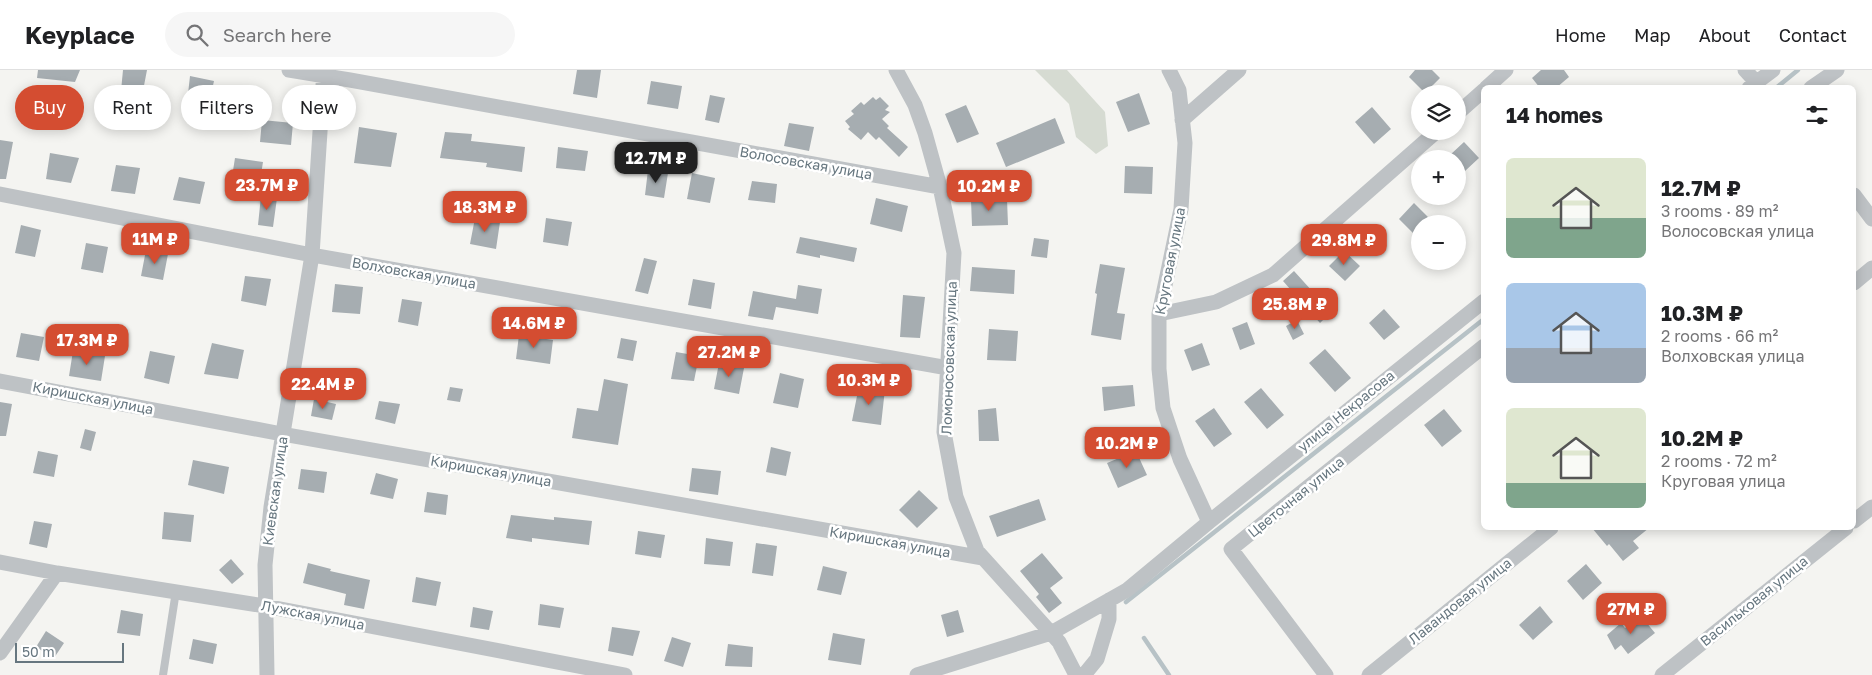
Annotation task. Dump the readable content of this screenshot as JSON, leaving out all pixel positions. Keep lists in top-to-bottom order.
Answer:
{
  "streets": {
    "street": [
      "Волосовская улица",
      "Круговая улица",
      "Волховская улица",
      "Ломоносовская улица",
      "Киришская улица",
      "улица Некрасова",
      "Киевская улица",
      "Цветочная улица",
      "Лавандовая улица",
      "Васильковая улица",
      "Лужская улица"
    ]
  },
  "crossings": [
    ["Волосовская улица", "Ломоносовская улица"],
    ["Волосовская улица", "Киевская улица"],
    ["Круговая улица", "улица Некрасова"],
    ["Волховская улица", "Ломоносовская улица"],
    ["Волховская улица", "Киевская улица"],
    ["Ломоносовская улица", "Киришская улица"],
    ["Киришская улица", "Киевская улица"],
    ["Киевская улица", "Лужская улица"]
  ],
  "scale_bar": "50 m",
  "page": {
    "header": "Keyplace",
    "search": "Search here",
    "nav": [
      "Home",
      "Map",
      "About",
      "Contact"
    ],
    "map_buttons": ["+", "−"],
    "chip": [
      "Buy",
      "Rent",
      "Filters",
      "New"
    ],
    "heading": "14 homes",
    "price": [
      "12.7M ₽",
      "23.7M ₽",
      "10.2M ₽",
      "18.3M ₽",
      "11M ₽",
      "29.8M ₽",
      "25.8M ₽",
      "14.6M ₽",
      "17.3M ₽",
      "27.2M ₽",
      "10.3M ₽",
      "22.4M ₽",
      "10.2M ₽",
      "27M ₽"
    ],
    "list": [
      {
        "name": "12.7M ₽",
        "note": "3 rooms · 89 m² · Волосовская улица"
      },
      {
        "name": "10.3M ₽",
        "note": "2 rooms · 66 m² · Волховская улица"
      },
      {
        "name": "10.2M ₽",
        "note": "2 rooms · 72 m² · Круговая улица"
      }
    ],
    "scale": "50 m"
  }
}
